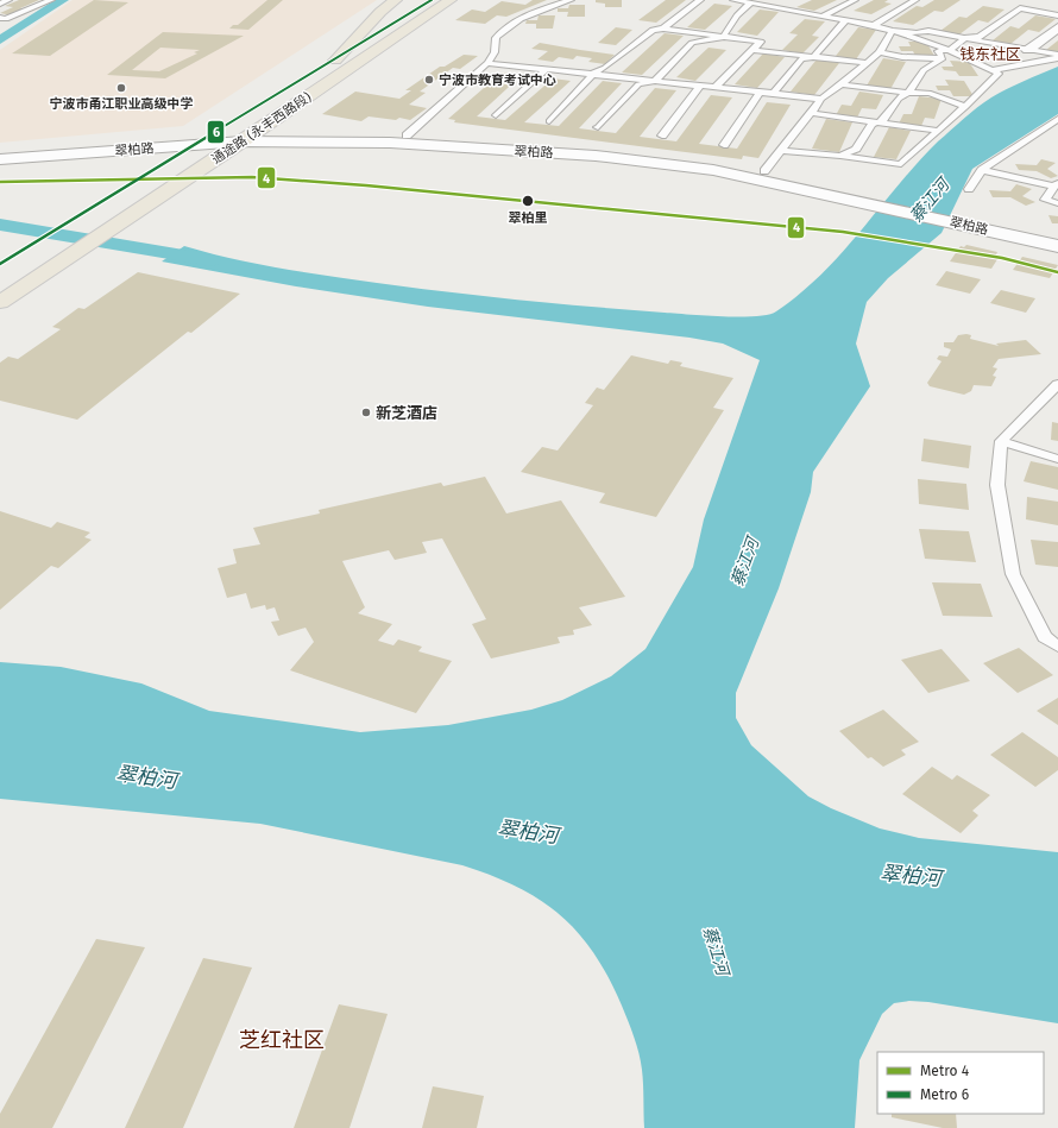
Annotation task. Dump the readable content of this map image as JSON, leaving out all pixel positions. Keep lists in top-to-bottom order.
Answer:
{
  "streets": {
    "main road": ["通途路 (永丰西路段)", "翠柏路"]
  },
  "crossings": [
    ["通途路 (永丰西路段)", "翠柏路"]
  ],
  "districts": ["钱东社区", "芝红社区"],
  "water": ["蔡江河", "翠柏河"],
  "places": [
    "宁波市教育考试中心",
    "宁波市甬江职业高级中学",
    "翠柏里",
    "新芝酒店"
  ],
  "lines": ["metro line 6", "metro line 4"],
  "legend": ["Metro 4", "Metro 6"]
}
